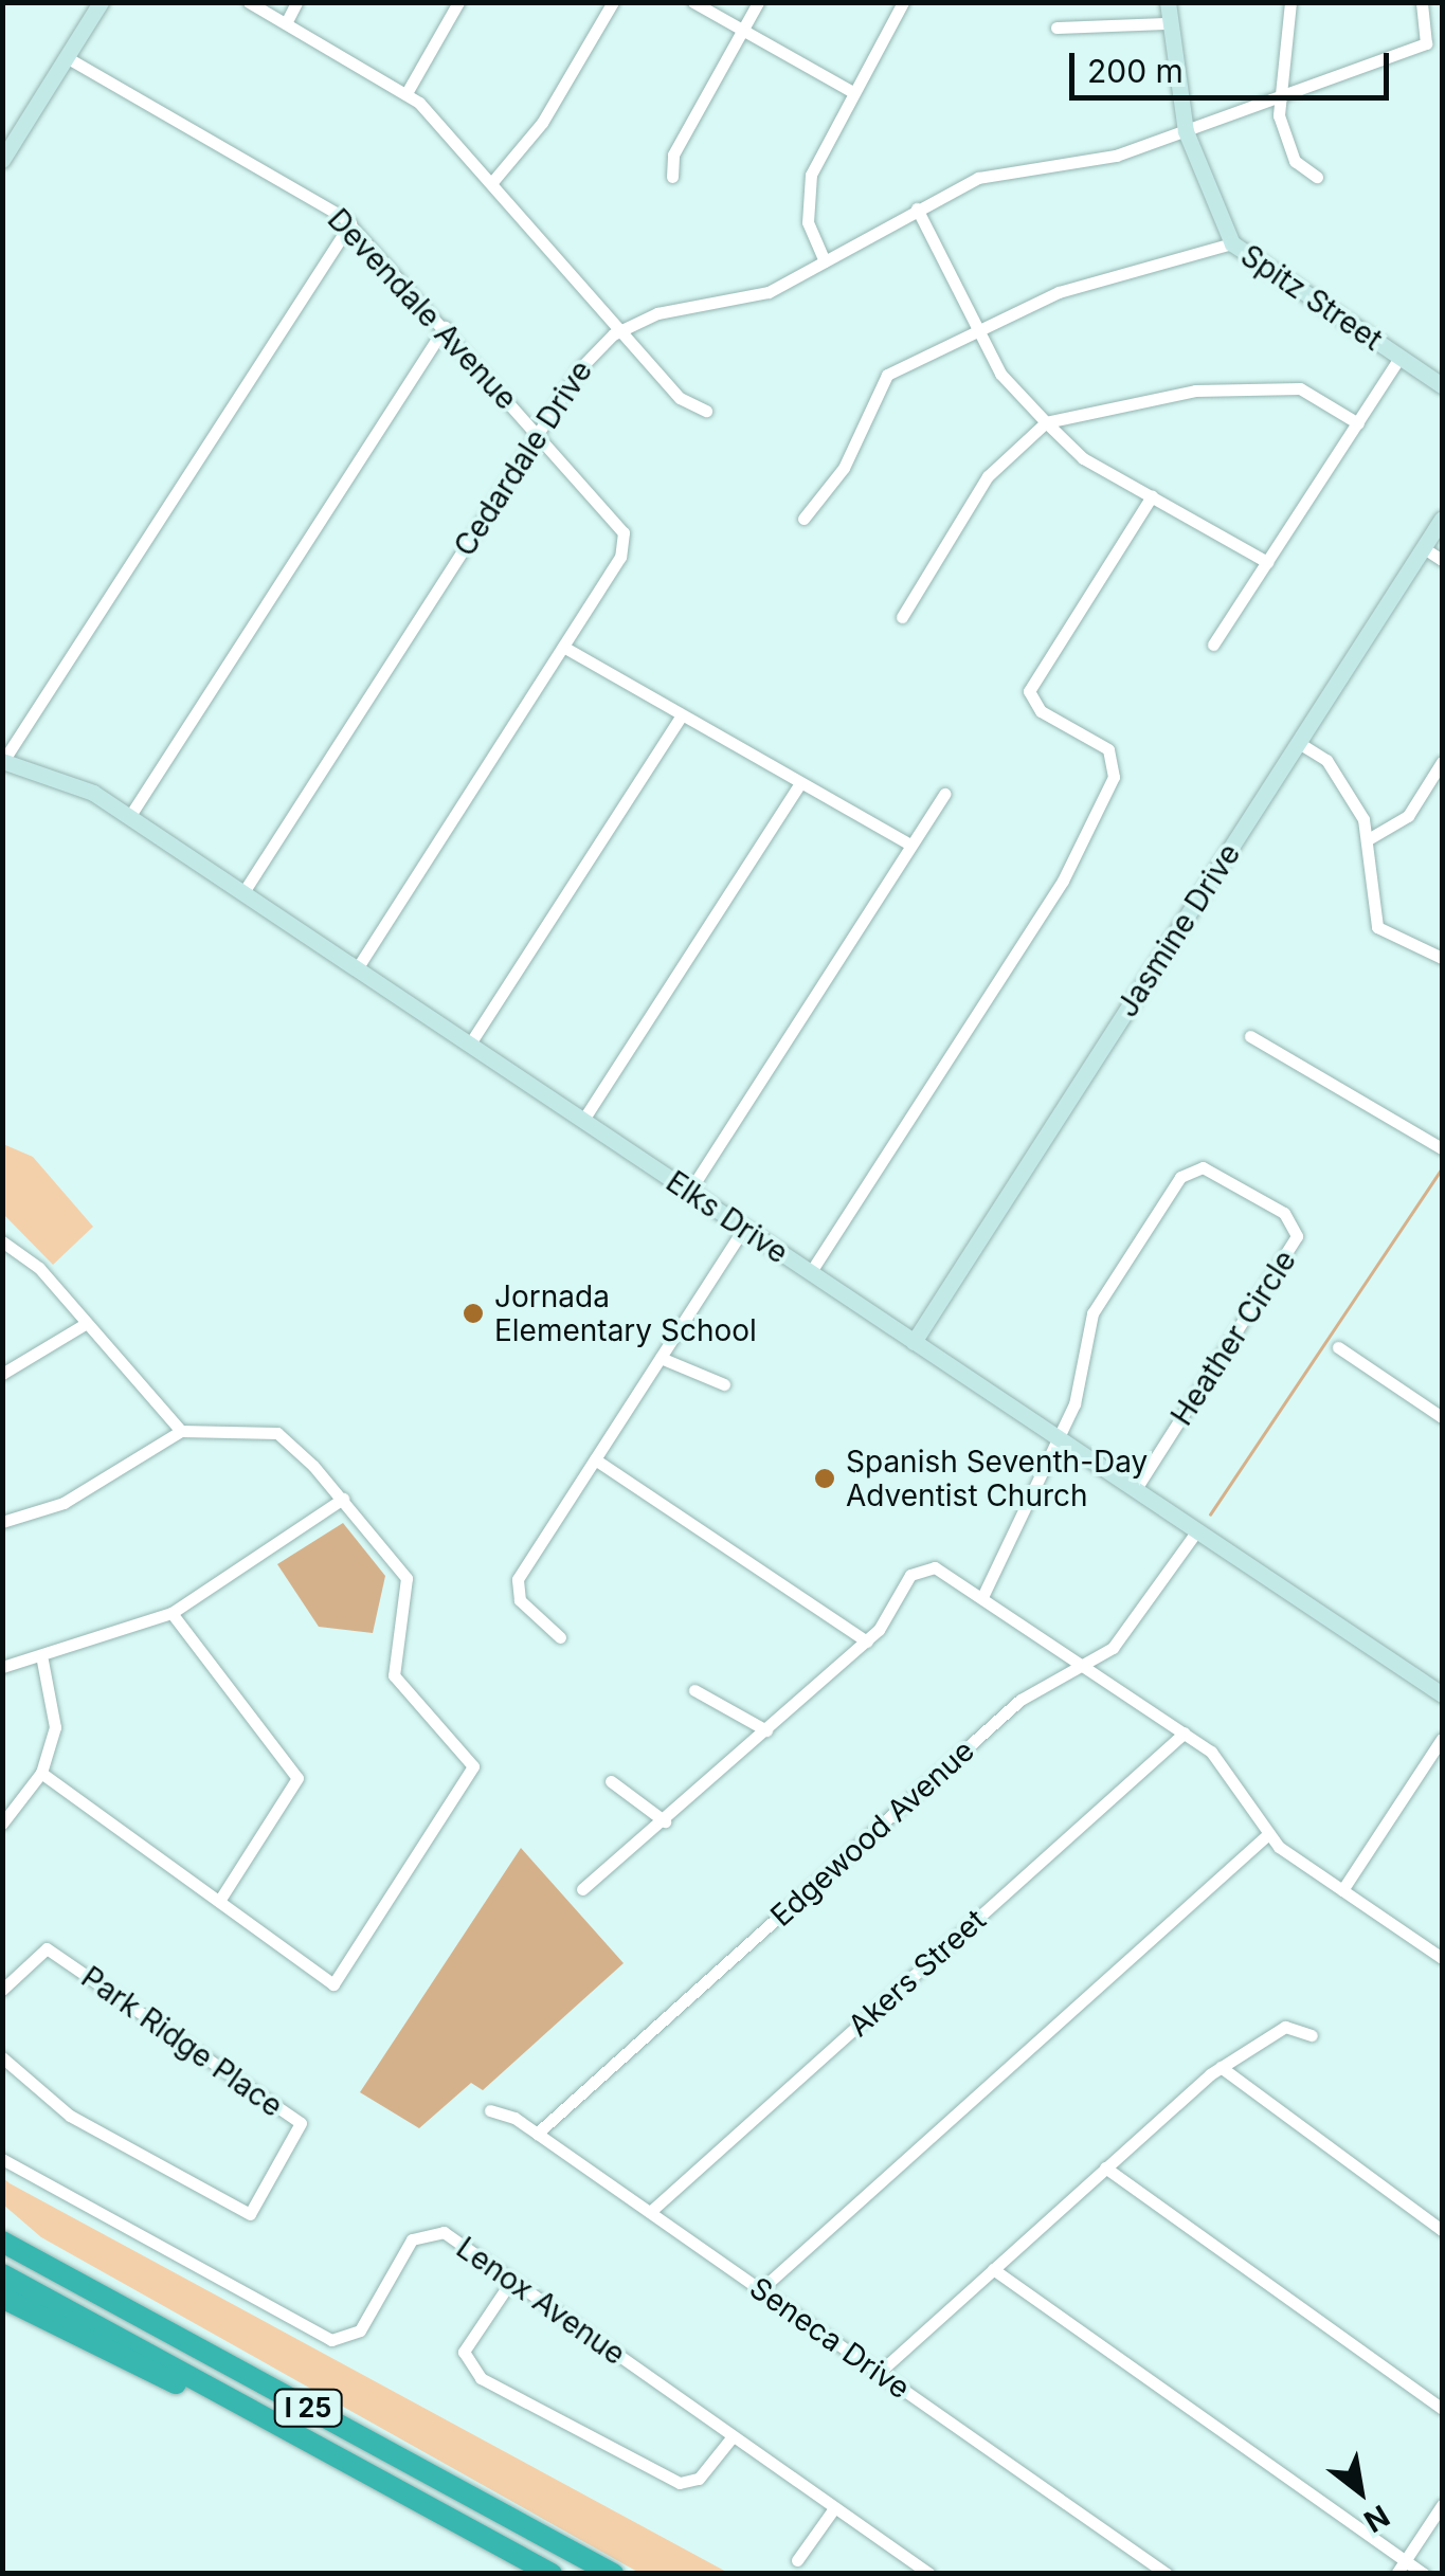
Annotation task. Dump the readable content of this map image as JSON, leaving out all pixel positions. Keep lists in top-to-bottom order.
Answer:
{
  "streets": {
    "highway": ["I 25"],
    "main road": ["Spitz Street", "Jasmine Drive", "Elks Drive"],
    "street": [
      "Devendale Avenue",
      "Cedardale Drive",
      "Heather Circle",
      "Edgewood Avenue",
      "Akers Street",
      "Park Ridge Place",
      "Lenox Avenue",
      "Seneca Drive"
    ]
  },
  "crossings": [
    ["Devendale Avenue", "Cedardale Drive"],
    ["Cedardale Drive", "Elks Drive"],
    ["Jasmine Drive", "Elks Drive"],
    ["Elks Drive", "Heather Circle"],
    ["Elks Drive", "Edgewood Avenue"],
    ["Edgewood Avenue", "Seneca Drive"],
    ["Akers Street", "Seneca Drive"]
  ],
  "places": ["Jornada Elementary School", "Spanish Seventh-Day Adventist Church"],
  "scale_bar": "200 m",
  "north": "bottom right"
}
